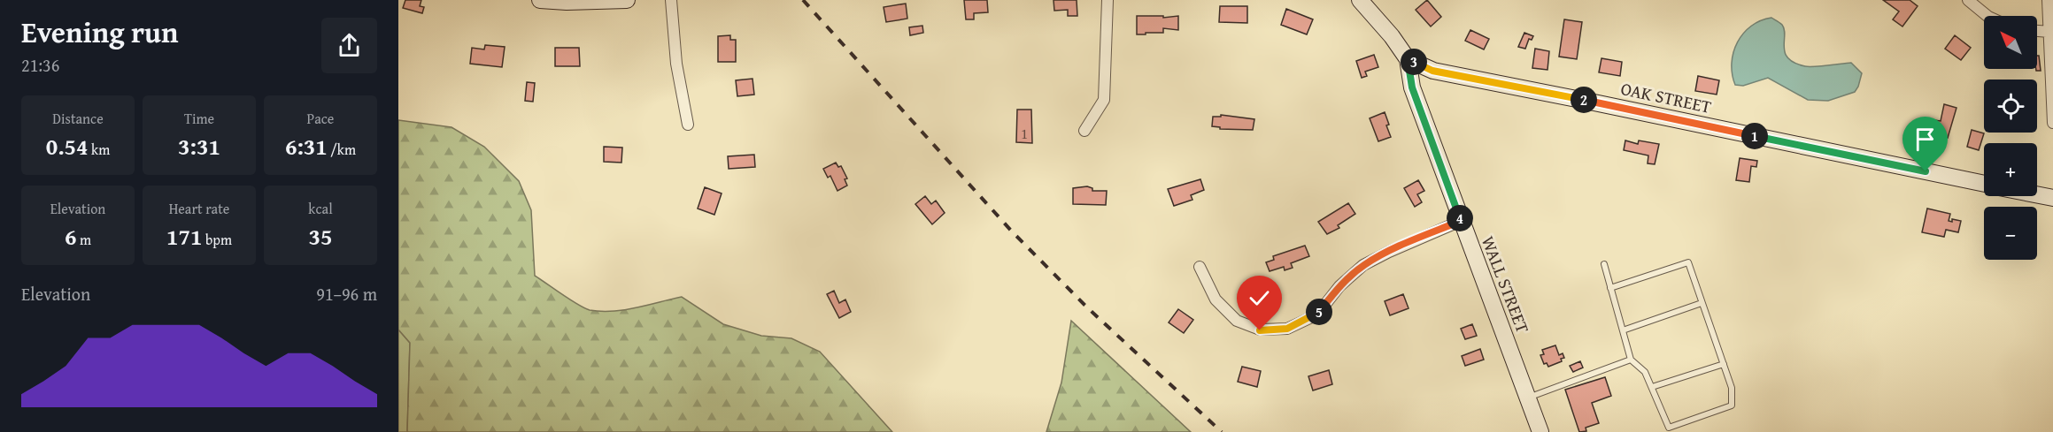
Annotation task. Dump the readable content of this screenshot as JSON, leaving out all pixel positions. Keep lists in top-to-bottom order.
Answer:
{
  "streets": {
    "street": ["OAK STREET", "WALL STREET"]
  },
  "crossings": [
    ["OAK STREET", "WALL STREET"]
  ],
  "house_numbers": ["1"],
  "north": "top left",
  "page": {
    "heading": ["Evening run", "21:36"],
    "map_buttons": ["+", "−"],
    "pins": [
      "3",
      "2",
      "1",
      "4",
      "5"
    ],
    "stats": [
      ["Distance", "0.54 km"],
      ["Time", "3:31"],
      ["Pace", "6:31 /km"],
      ["Elevation", "6 m"],
      ["Heart rate", "171 bpm"],
      ["kcal", "35"]
    ],
    "chart": ["Elevation", "91–96 m"]
  }
}
